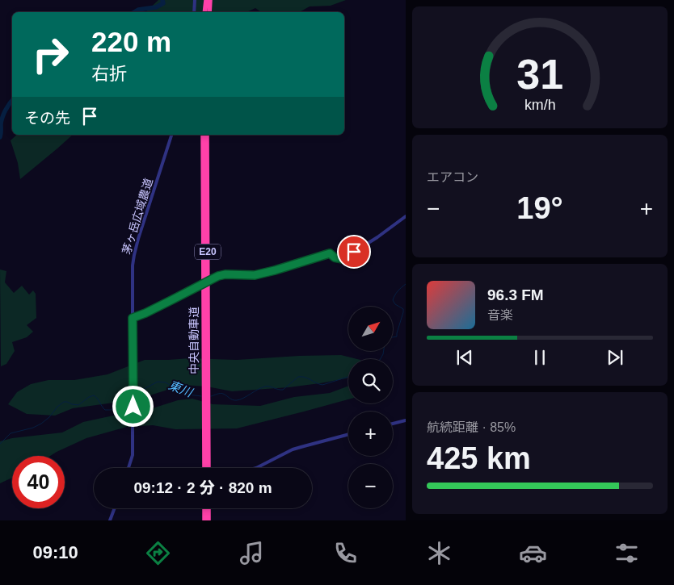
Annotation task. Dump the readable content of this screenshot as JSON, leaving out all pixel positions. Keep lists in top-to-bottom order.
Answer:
{
  "streets": {
    "highway": ["E20", "中央自動車道"],
    "street": ["茅ヶ岳広域農道"]
  },
  "water": ["東川"],
  "north": "top right",
  "page": {
    "turn": ["220 m", "右折"],
    "then": "その先",
    "tile": [
      "エアコン",
      ["航続距離 · 85%", "425 km"]
    ],
    "heat": ["−", "19°", "+"],
    "song": ["96.3 FM", "音楽"],
    "map_buttons": ["+", "−"],
    "limit": "40",
    "trip": "09:12 · 2 分 · 820 m",
    "tabs": "09:10",
    "gauge": ["31", "km/h"]
  }
}
